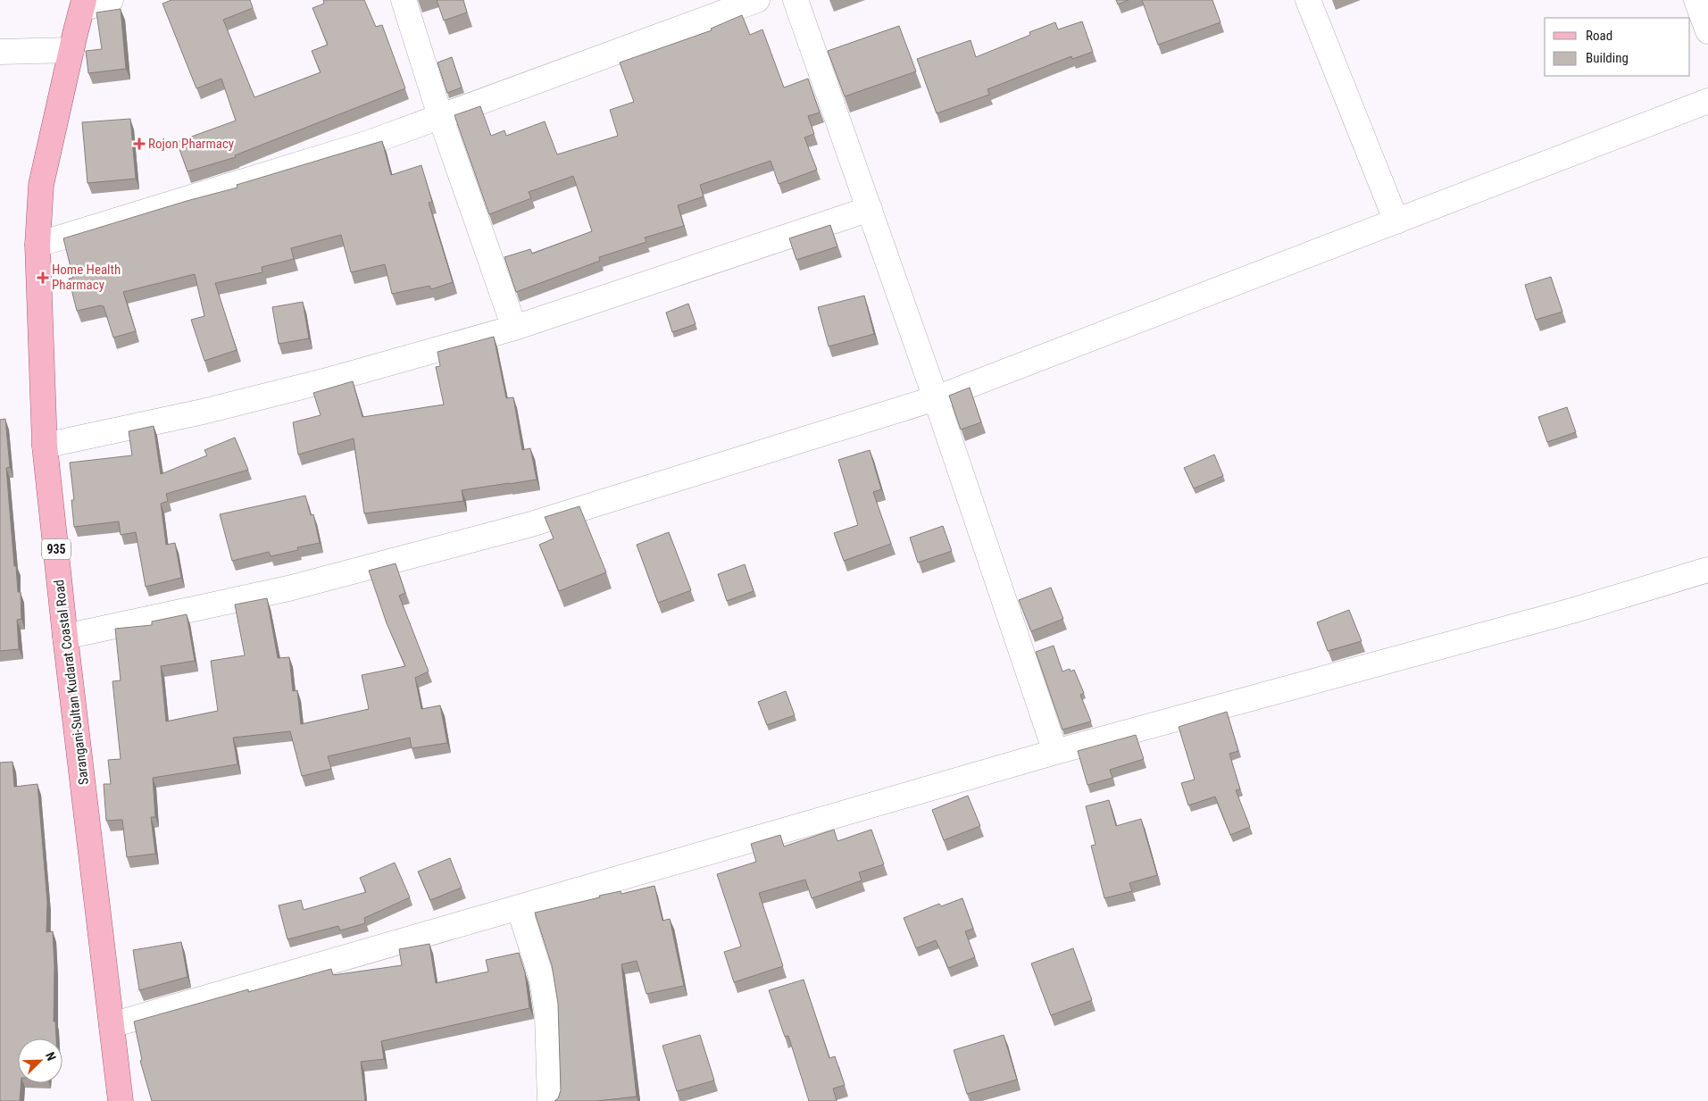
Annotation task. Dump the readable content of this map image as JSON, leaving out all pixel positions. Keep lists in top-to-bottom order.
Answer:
{
  "streets": {
    "main road": ["935", "Sarangani-Sultan Kudarat Coastal Road"]
  },
  "places": {
    "health": ["Rojon Pharmacy", "Home Health Pharmacy"]
  },
  "legend": ["Road", "Building"],
  "north": "top right"
}
